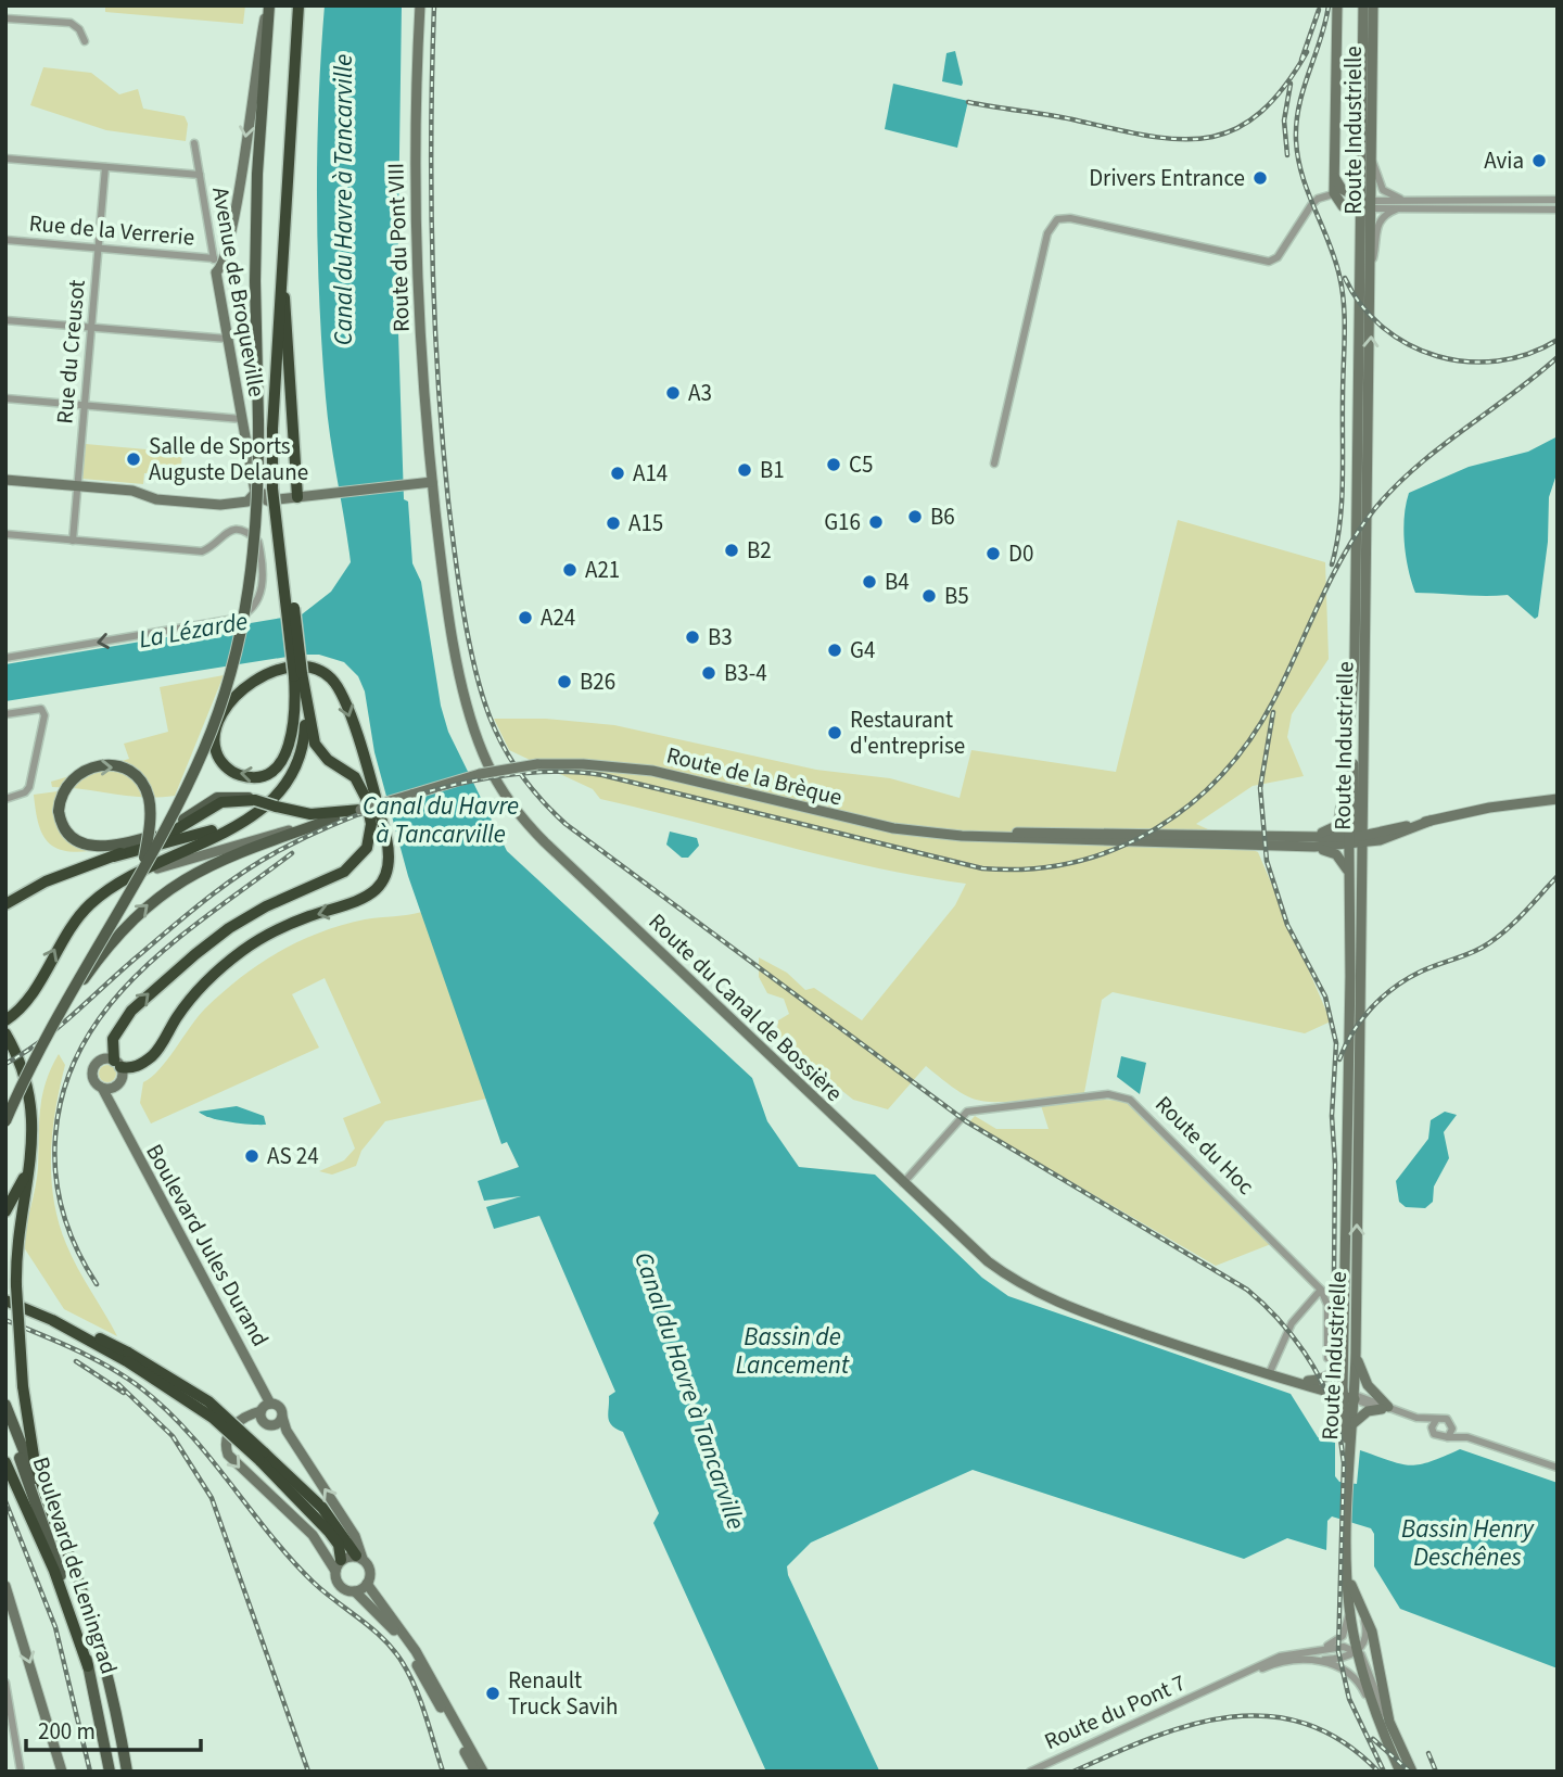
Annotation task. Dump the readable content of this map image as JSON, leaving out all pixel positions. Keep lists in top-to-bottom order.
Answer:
{
  "streets": {
    "main road": [
      "Route Industrielle",
      "Route du Pont VIII",
      "Avenue de Broqueville",
      "Route de la Brèque",
      "Route du Canal de Bossière",
      "Boulevard Jules Durand",
      "Boulevard de Leningrad"
    ],
    "street": [
      "Rue de la Verrerie",
      "Rue du Creusot",
      "Route du Hoc",
      "Route du Pont 7"
    ]
  },
  "crossings": [
    ["Route Industrielle", "Route de la Brèque"],
    ["Route Industrielle", "Route du Canal de Bossière"],
    ["Rue de la Verrerie", "Avenue de Broqueville"],
    ["Rue de la Verrerie", "Rue du Creusot"],
    ["Route du Pont VIII", "Route du Canal de Bossière"],
    ["Route du Canal de Bossière", "Route du Hoc"]
  ],
  "water": [
    "Canal du Havre à Tancarville",
    "La Lézarde",
    "Bassin de Lancement",
    "Bassin Henry Deschênes"
  ],
  "places": [
    "Avia",
    "Drivers Entrance",
    "A3",
    "Salle de Sports Auguste Delaune",
    "C5",
    "B1",
    "A14",
    "B6",
    "G16",
    "A15",
    "B2",
    "D0",
    "A21",
    "B4",
    "B5",
    "A24",
    "B3",
    "G4",
    "B3-4",
    "B26",
    "Restaurant d'entreprise",
    "AS 24",
    "Renault Truck Savih"
  ],
  "scale_bar": "200 m"
}
